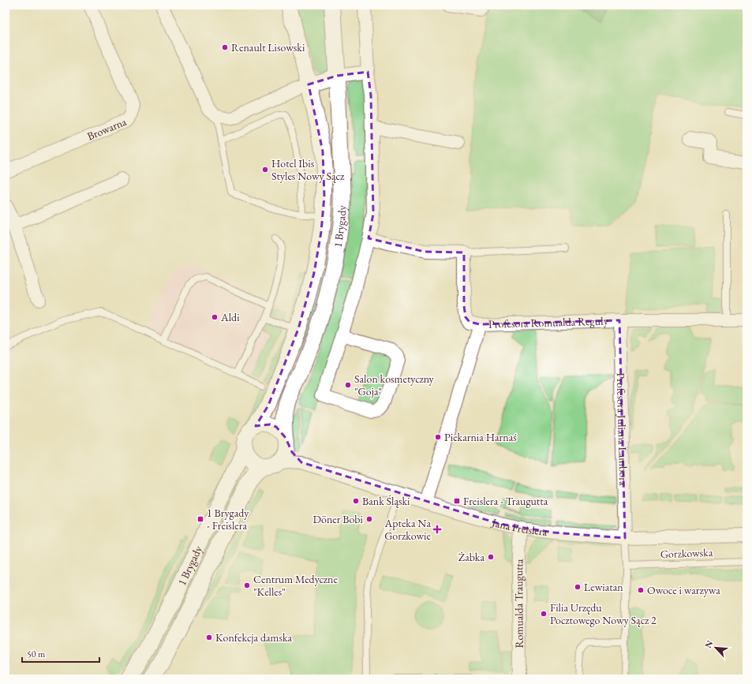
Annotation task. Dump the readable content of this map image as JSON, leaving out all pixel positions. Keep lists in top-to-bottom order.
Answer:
{
  "streets": {
    "street": [
      "Browarna",
      "1 Brygady",
      "Profesora Romualda Reguły",
      "Profesora Juliana Lambora",
      "Jana Freislera",
      "Romualda Traugutta"
    ],
    "lane": ["Gorzkowska"]
  },
  "crossings": [
    ["1 Brygady", "Jana Freislera"],
    ["Profesora Romualda Reguły", "Profesora Juliana Lambora"],
    ["Profesora Romualda Reguły", "Jana Freislera"],
    ["Profesora Juliana Lambora", "Jana Freislera"],
    ["Jana Freislera", "Romualda Traugutta"]
  ],
  "places": {
    "other": [
      "Renault Lisowski",
      "Hotel Ibis Styles Nowy Sącz",
      "Aldi",
      "Salon kosmetyczny \"Goja\"",
      "Piekarnia Harnaś",
      "Bank Śląski",
      "Döner Bobi",
      "Żabka",
      "Centrum Medyczne \"Kelles\"",
      "Lewiatan",
      "Owoce i warzywa",
      "Filia Urzędu Pocztowego Nowy Sącz 2",
      "Konfekcja damska"
    ],
    "transit": ["Freislera - Traugutta", "1 Brygady - Freislera"],
    "health": ["Apteka Na Gorzkowie"]
  },
  "scale_bar": "50 m",
  "north": "top left"
}
